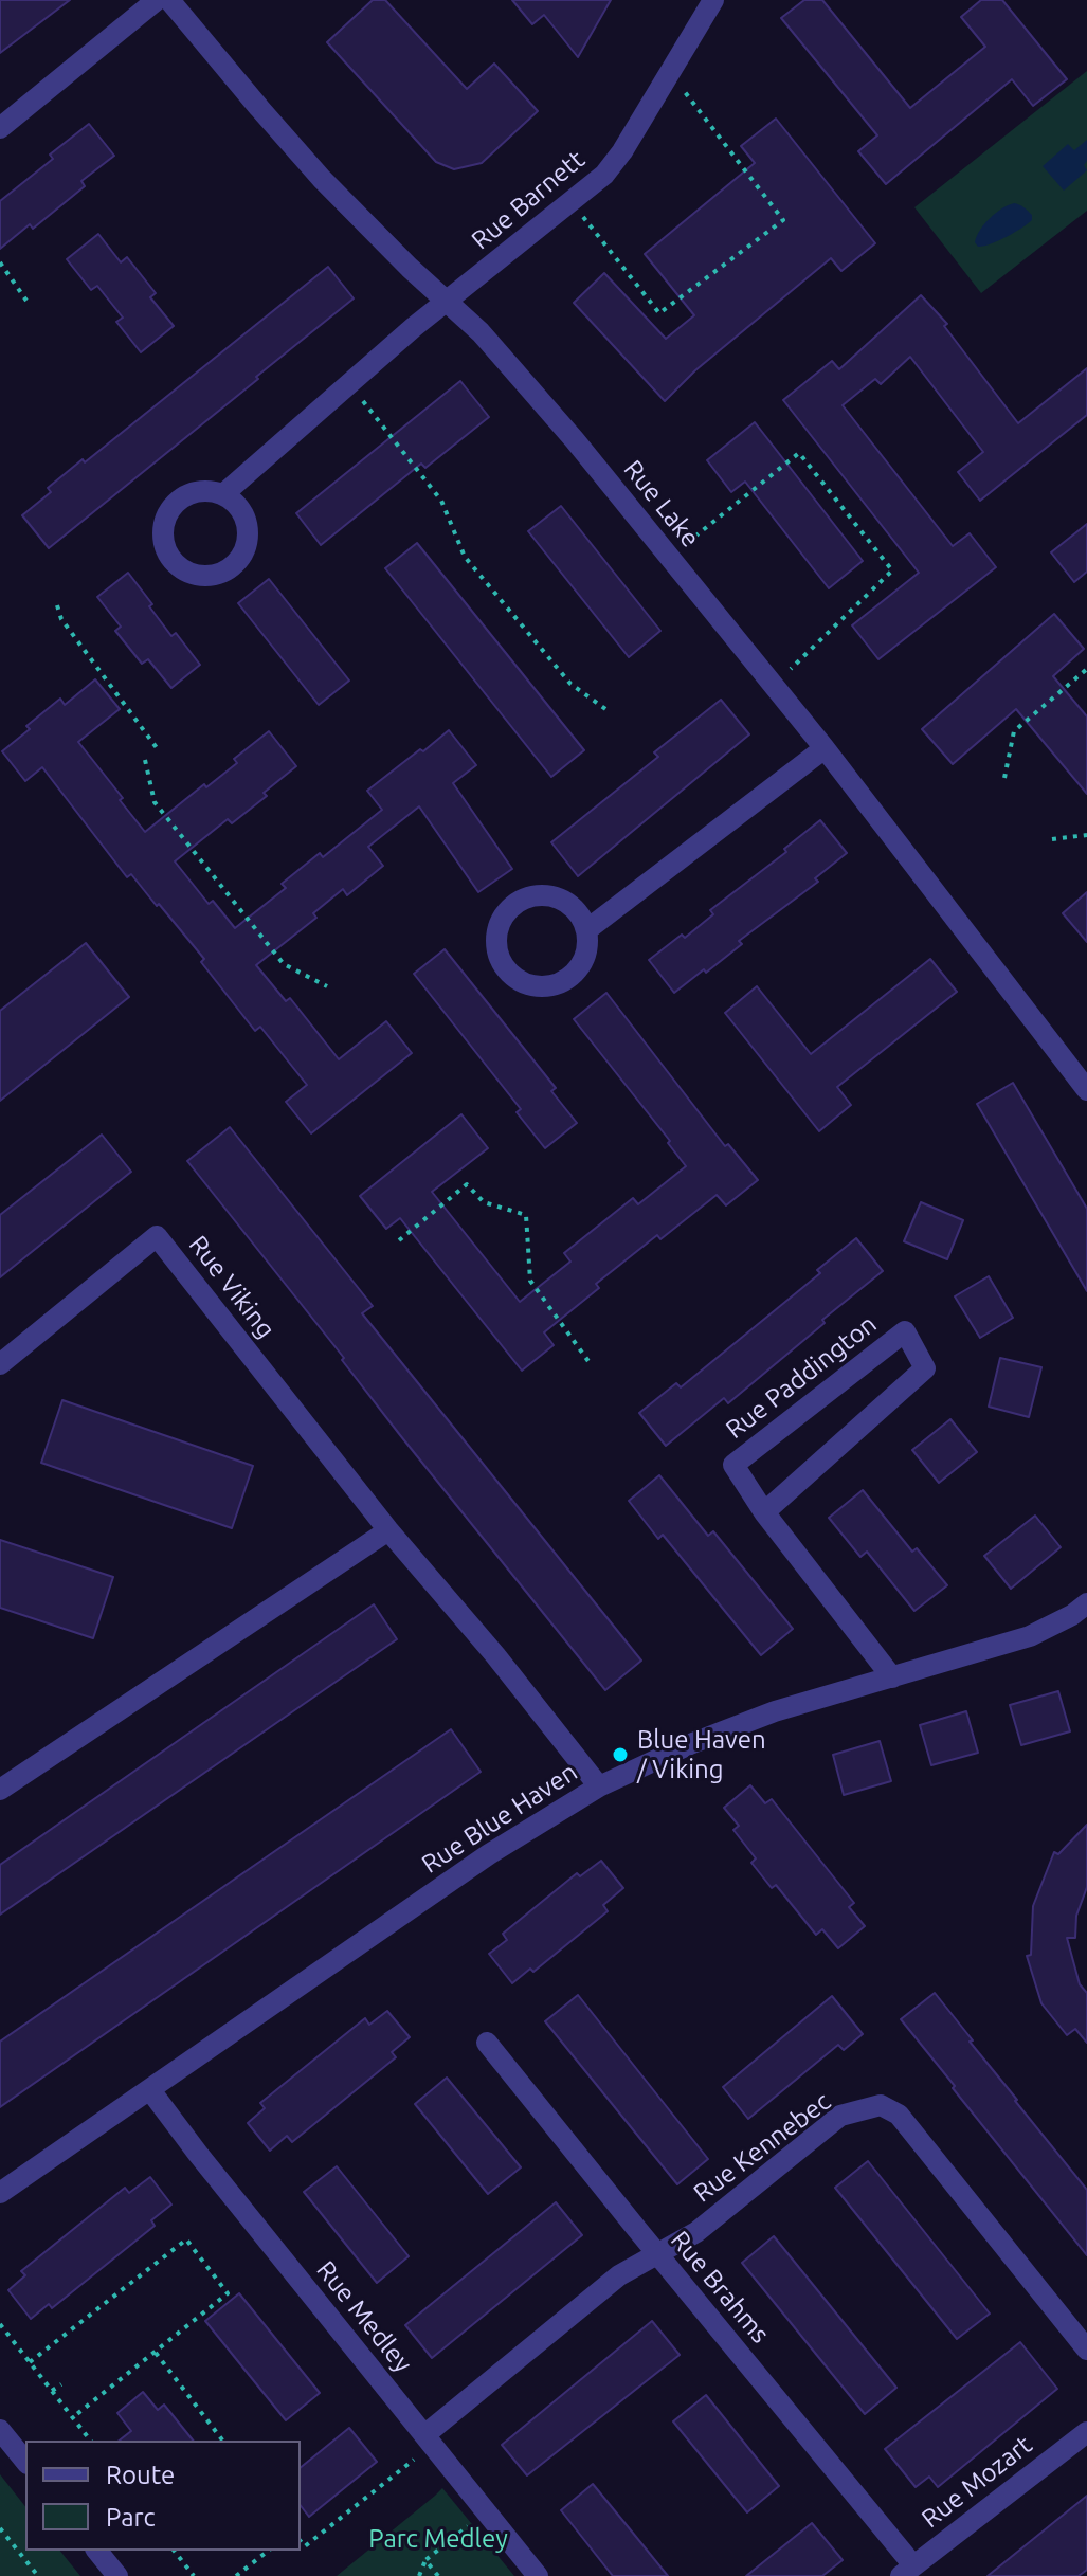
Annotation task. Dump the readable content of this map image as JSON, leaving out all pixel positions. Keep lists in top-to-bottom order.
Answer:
{
  "streets": {
    "street": [
      "Rue Barnett",
      "Rue Lake",
      "Rue Viking",
      "Rue Paddington",
      "Rue Blue Haven",
      "Rue Kennebec",
      "Rue Brahms",
      "Rue Medley",
      "Rue Mozart"
    ]
  },
  "crossings": [
    ["Rue Barnett", "Rue Lake"],
    ["Rue Viking", "Rue Blue Haven"],
    ["Rue Paddington", "Rue Blue Haven"],
    ["Rue Blue Haven", "Rue Medley"],
    ["Rue Kennebec", "Rue Brahms"],
    ["Rue Kennebec", "Rue Medley"],
    ["Rue Brahms", "Rue Mozart"]
  ],
  "parks": ["Parc Medley"],
  "places": ["Blue Haven / Viking"],
  "legend": ["Route", "Parc"]
}
